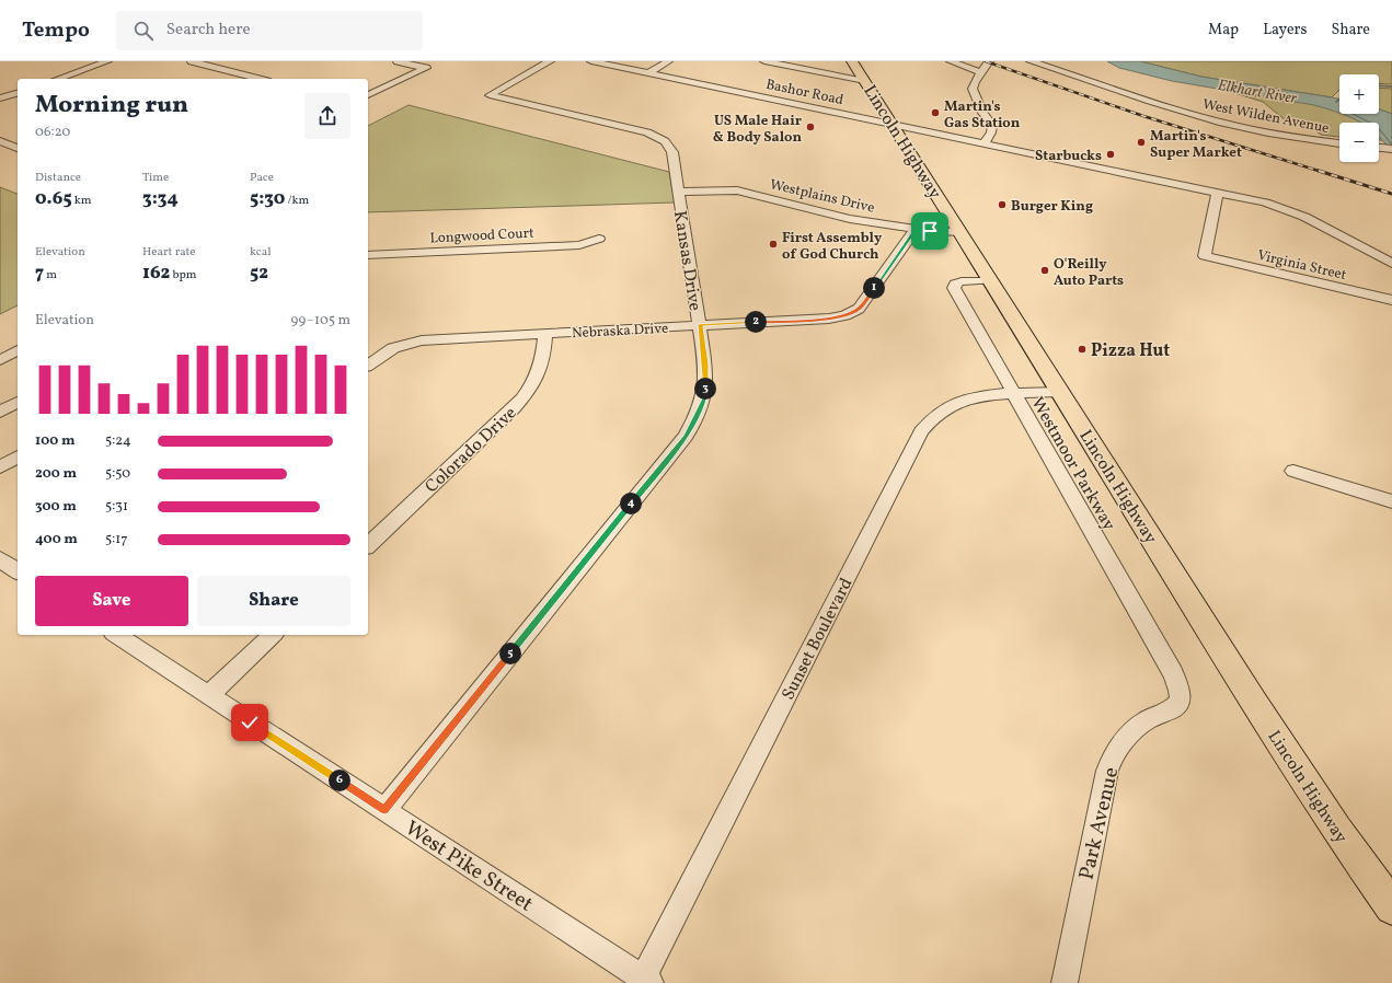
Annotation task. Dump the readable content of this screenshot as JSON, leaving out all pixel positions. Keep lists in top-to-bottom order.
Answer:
{
  "streets": {
    "highway": ["Lincoln Highway"],
    "street": [
      "Bashor Road",
      "West Wilden Avenue",
      "Westplains Drive",
      "Longwood Court",
      "Kansas Drive",
      "Virginia Street",
      "Nebraska Drive",
      "Colorado Drive",
      "Westmoor Parkway",
      "Sunset Boulevard",
      "Park Avenue",
      "West Pike Street"
    ]
  },
  "crossings": [
    ["Bashor Road", "Lincoln Highway"],
    ["Bashor Road", "Virginia Street"],
    ["Lincoln Highway", "Westplains Drive"],
    ["Lincoln Highway", "Westmoor Parkway"],
    ["Lincoln Highway", "Sunset Boulevard"],
    ["Westplains Drive", "Kansas Drive"],
    ["Westplains Drive", "Nebraska Drive"],
    ["Kansas Drive", "Nebraska Drive"],
    ["Kansas Drive", "West Pike Street"],
    ["Nebraska Drive", "Colorado Drive"],
    ["Westmoor Parkway", "Sunset Boulevard"],
    ["Westmoor Parkway", "Park Avenue"],
    ["Sunset Boulevard", "West Pike Street"]
  ],
  "water": ["Elkhart River"],
  "places": [
    "Martin's Gas Station",
    "US Male Hair & Body Salon",
    "Martin's Super Market",
    "Starbucks",
    "Burger King",
    "First Assembly of God Church",
    "O'Reilly Auto Parts",
    "Pizza Hut"
  ],
  "page": {
    "header": "Tempo",
    "search": "Search here",
    "nav": ["Map", "Layers", "Share"],
    "map_buttons": ["+", "−"],
    "heading": ["Morning run", "06:20"],
    "stats": [
      ["Distance", "0.65 km"],
      ["Time", "3:34"],
      ["Pace", "5:30 /km"],
      ["Elevation", "7 m"],
      ["Heart rate", "162 bpm"],
      ["kcal", "52"]
    ],
    "pins": [
      "1",
      "2",
      "3",
      "4",
      "5",
      "6"
    ],
    "chart": ["Elevation", "99–105 m"],
    "list": [
      {
        "name": "100 m",
        "note": "5:24"
      },
      {
        "name": "200 m",
        "note": "5:50"
      },
      {
        "name": "300 m",
        "note": "5:31"
      },
      {
        "name": "400 m",
        "note": "5:17"
      }
    ],
    "buttons": ["Save", "Share"]
  }
}
